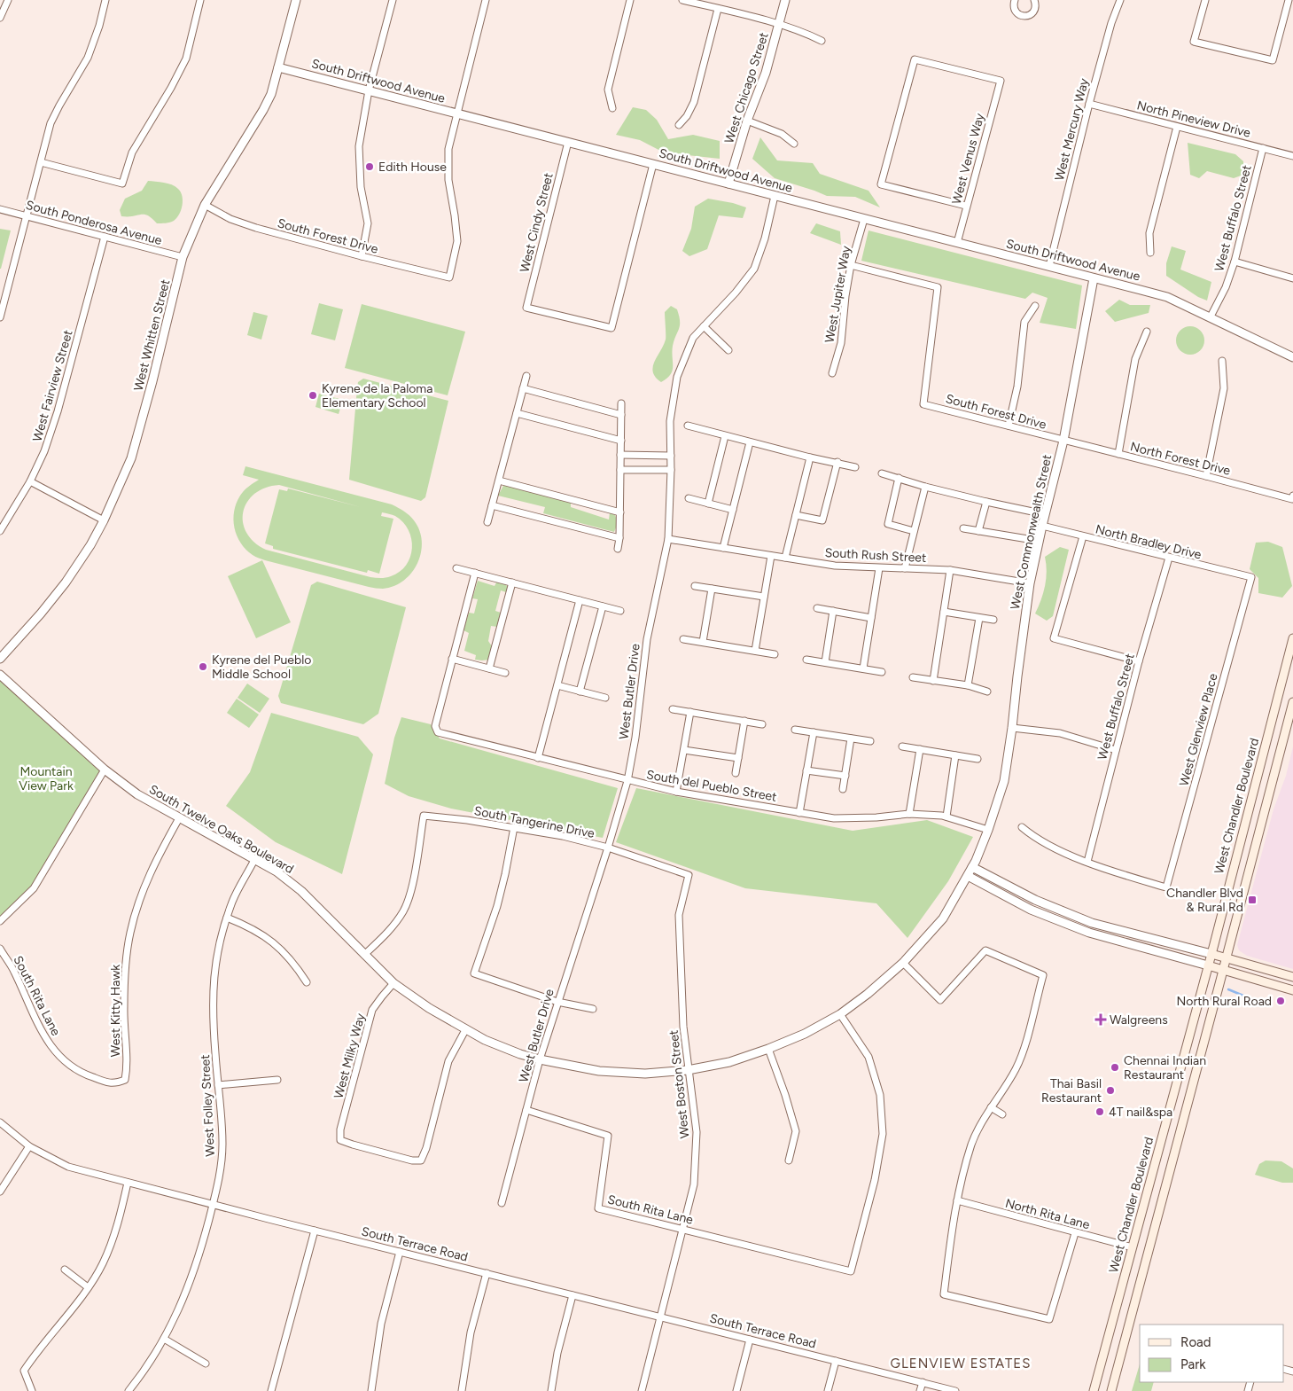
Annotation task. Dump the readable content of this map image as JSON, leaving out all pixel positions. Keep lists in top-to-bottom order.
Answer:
{
  "streets": {
    "main road": ["West Chandler Boulevard"],
    "street": [
      "South Driftwood Avenue",
      "West Chicago Street",
      "North Pineview Drive",
      "West Mercury Way",
      "West Venus Way",
      "West Buffalo Street",
      "South Ponderosa Avenue",
      "West Cindy Street",
      "South Forest Drive",
      "West Jupiter Way",
      "West Whitten Street",
      "West Fairview Street",
      "North Forest Drive",
      "West Commonwealth Street",
      "North Bradley Drive",
      "South Rush Street",
      "West Butler Drive",
      "West Glenview Place",
      "South del Pueblo Street",
      "South Tangerine Drive",
      "South Twelve Oaks Boulevard",
      "South Rita Lane",
      "West Kitty Hawk",
      "West Milky Way",
      "West Boston Street",
      "West Folley Street",
      "North Rita Lane",
      "South Terrace Road"
    ]
  },
  "crossings": [
    ["South Driftwood Avenue", "West Chicago Street"],
    ["South Driftwood Avenue", "West Mercury Way"],
    ["South Driftwood Avenue", "West Venus Way"],
    ["South Driftwood Avenue", "West Buffalo Street"],
    ["South Driftwood Avenue", "West Cindy Street"],
    ["South Driftwood Avenue", "South Forest Drive"],
    ["South Driftwood Avenue", "West Jupiter Way"],
    ["South Driftwood Avenue", "West Whitten Street"],
    ["South Driftwood Avenue", "West Commonwealth Street"],
    ["South Driftwood Avenue", "West Butler Drive"],
    ["North Pineview Drive", "West Mercury Way"],
    ["North Pineview Drive", "West Buffalo Street"],
    ["West Buffalo Street", "North Bradley Drive"],
    ["West Buffalo Street", "West Glenview Place"],
    ["South Ponderosa Avenue", "West Whitten Street"],
    ["South Ponderosa Avenue", "West Fairview Street"],
    ["South Forest Drive", "West Jupiter Way"],
    ["South Forest Drive", "West Whitten Street"],
    ["South Forest Drive", "North Forest Drive"],
    ["South Forest Drive", "West Commonwealth Street"],
    ["North Forest Drive", "West Commonwealth Street"],
    ["West Commonwealth Street", "North Bradley Drive"],
    ["West Commonwealth Street", "South Rush Street"],
    ["West Commonwealth Street", "South del Pueblo Street"],
    ["West Commonwealth Street", "South Twelve Oaks Boulevard"],
    ["North Bradley Drive", "West Glenview Place"],
    ["South Rush Street", "West Butler Drive"],
    ["West Butler Drive", "South del Pueblo Street"],
    ["West Butler Drive", "South Tangerine Drive"],
    ["West Butler Drive", "South Twelve Oaks Boulevard"],
    ["West Butler Drive", "South Rita Lane"],
    ["West Chandler Boulevard", "North Rita Lane"],
    ["South Tangerine Drive", "South Twelve Oaks Boulevard"],
    ["South Tangerine Drive", "West Boston Street"],
    ["South Twelve Oaks Boulevard", "South Rita Lane"],
    ["South Twelve Oaks Boulevard", "West Kitty Hawk"],
    ["South Twelve Oaks Boulevard", "West Milky Way"],
    ["South Twelve Oaks Boulevard", "West Boston Street"],
    ["South Twelve Oaks Boulevard", "West Folley Street"],
    ["South Rita Lane", "West Kitty Hawk"],
    ["South Rita Lane", "West Boston Street"],
    ["West Boston Street", "South Terrace Road"],
    ["West Folley Street", "South Terrace Road"]
  ],
  "districts": ["GLENVIEW ESTATES"],
  "parks": ["Mountain View Park"],
  "places": {
    "other": [
      "Edith House",
      "Kyrene de la Paloma Elementary School",
      "Kyrene del Pueblo Middle School",
      "North Rural Road",
      "Chennai Indian Restaurant",
      "Thai Basil Restaurant",
      "4T nail&spa"
    ],
    "transit": ["Chandler Blvd & Rural Rd"],
    "health": ["Walgreens"]
  },
  "legend": ["Road", "Park"]
}
